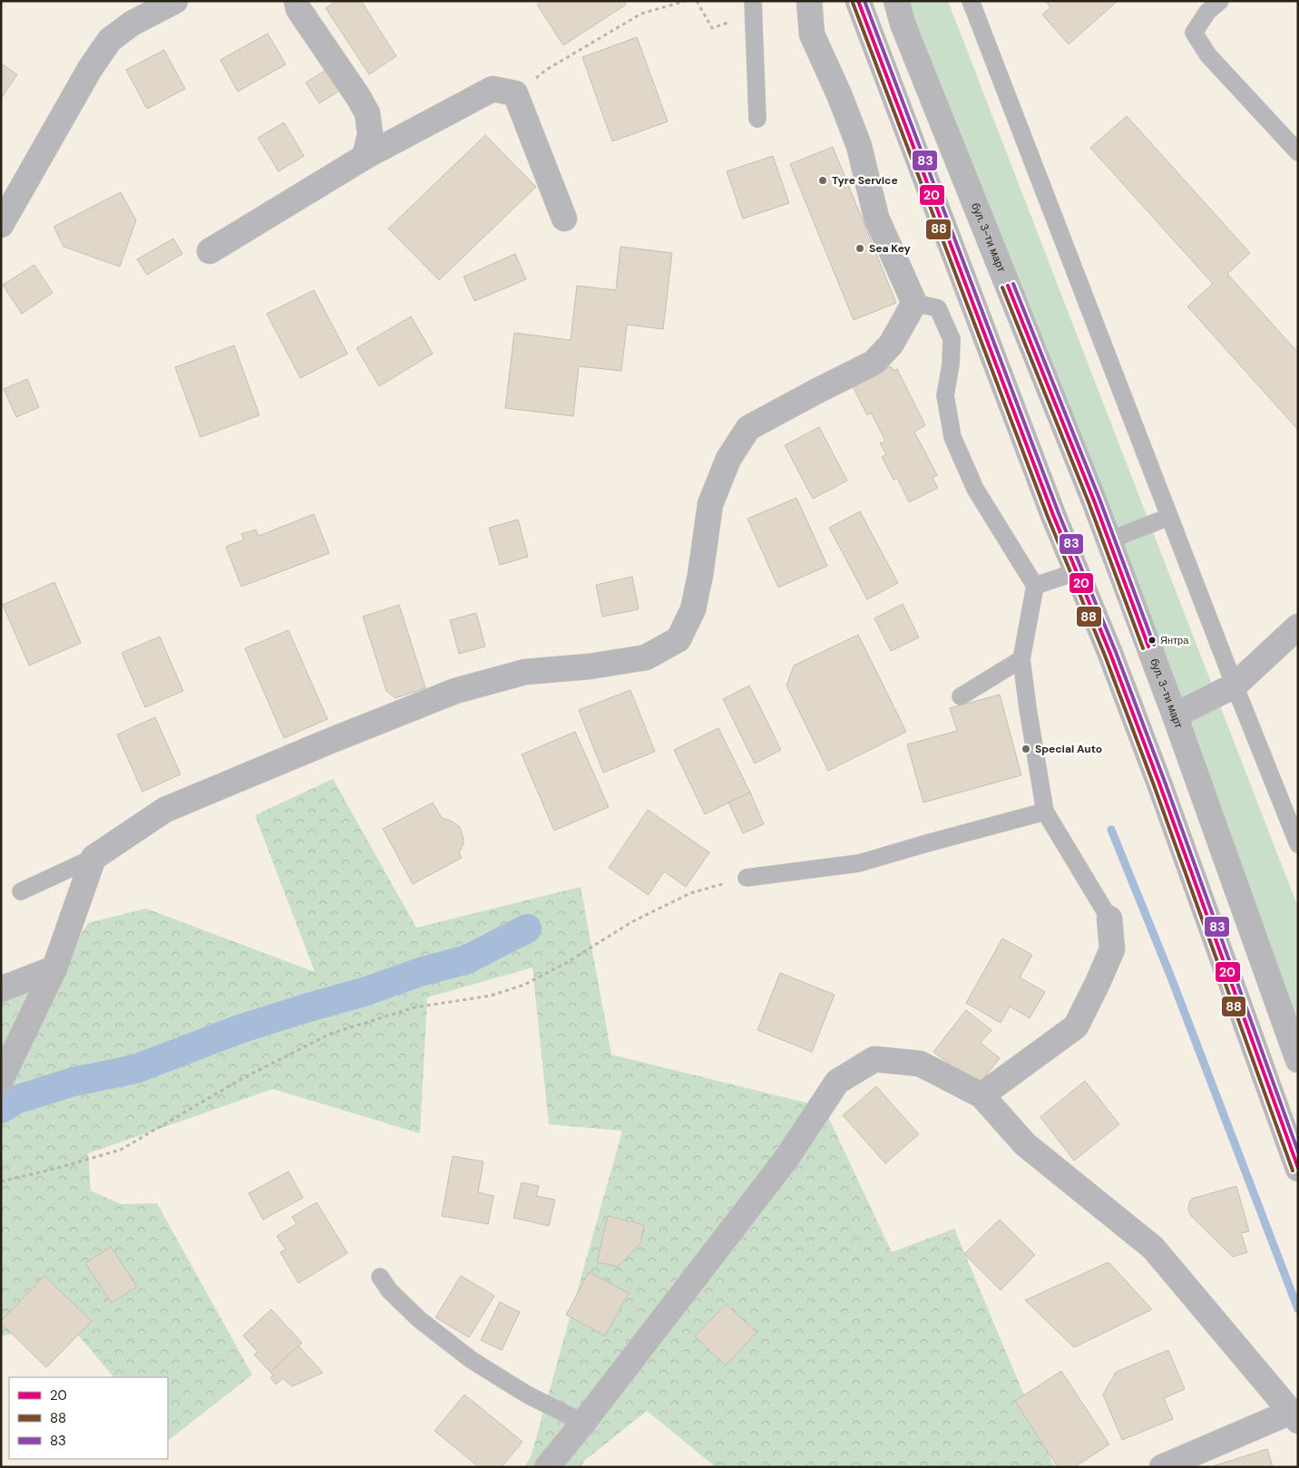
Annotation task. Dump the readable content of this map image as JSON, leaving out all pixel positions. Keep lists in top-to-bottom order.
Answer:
{
  "streets": {
    "street": ["бул. 3-ти март"]
  },
  "places": [
    "Tyre Service",
    "Sea Key",
    "Янтра",
    "Special Auto"
  ],
  "lines": ["transit line 20", "transit line 83", "transit line 88"],
  "legend": ["20", "88", "83"]
}
